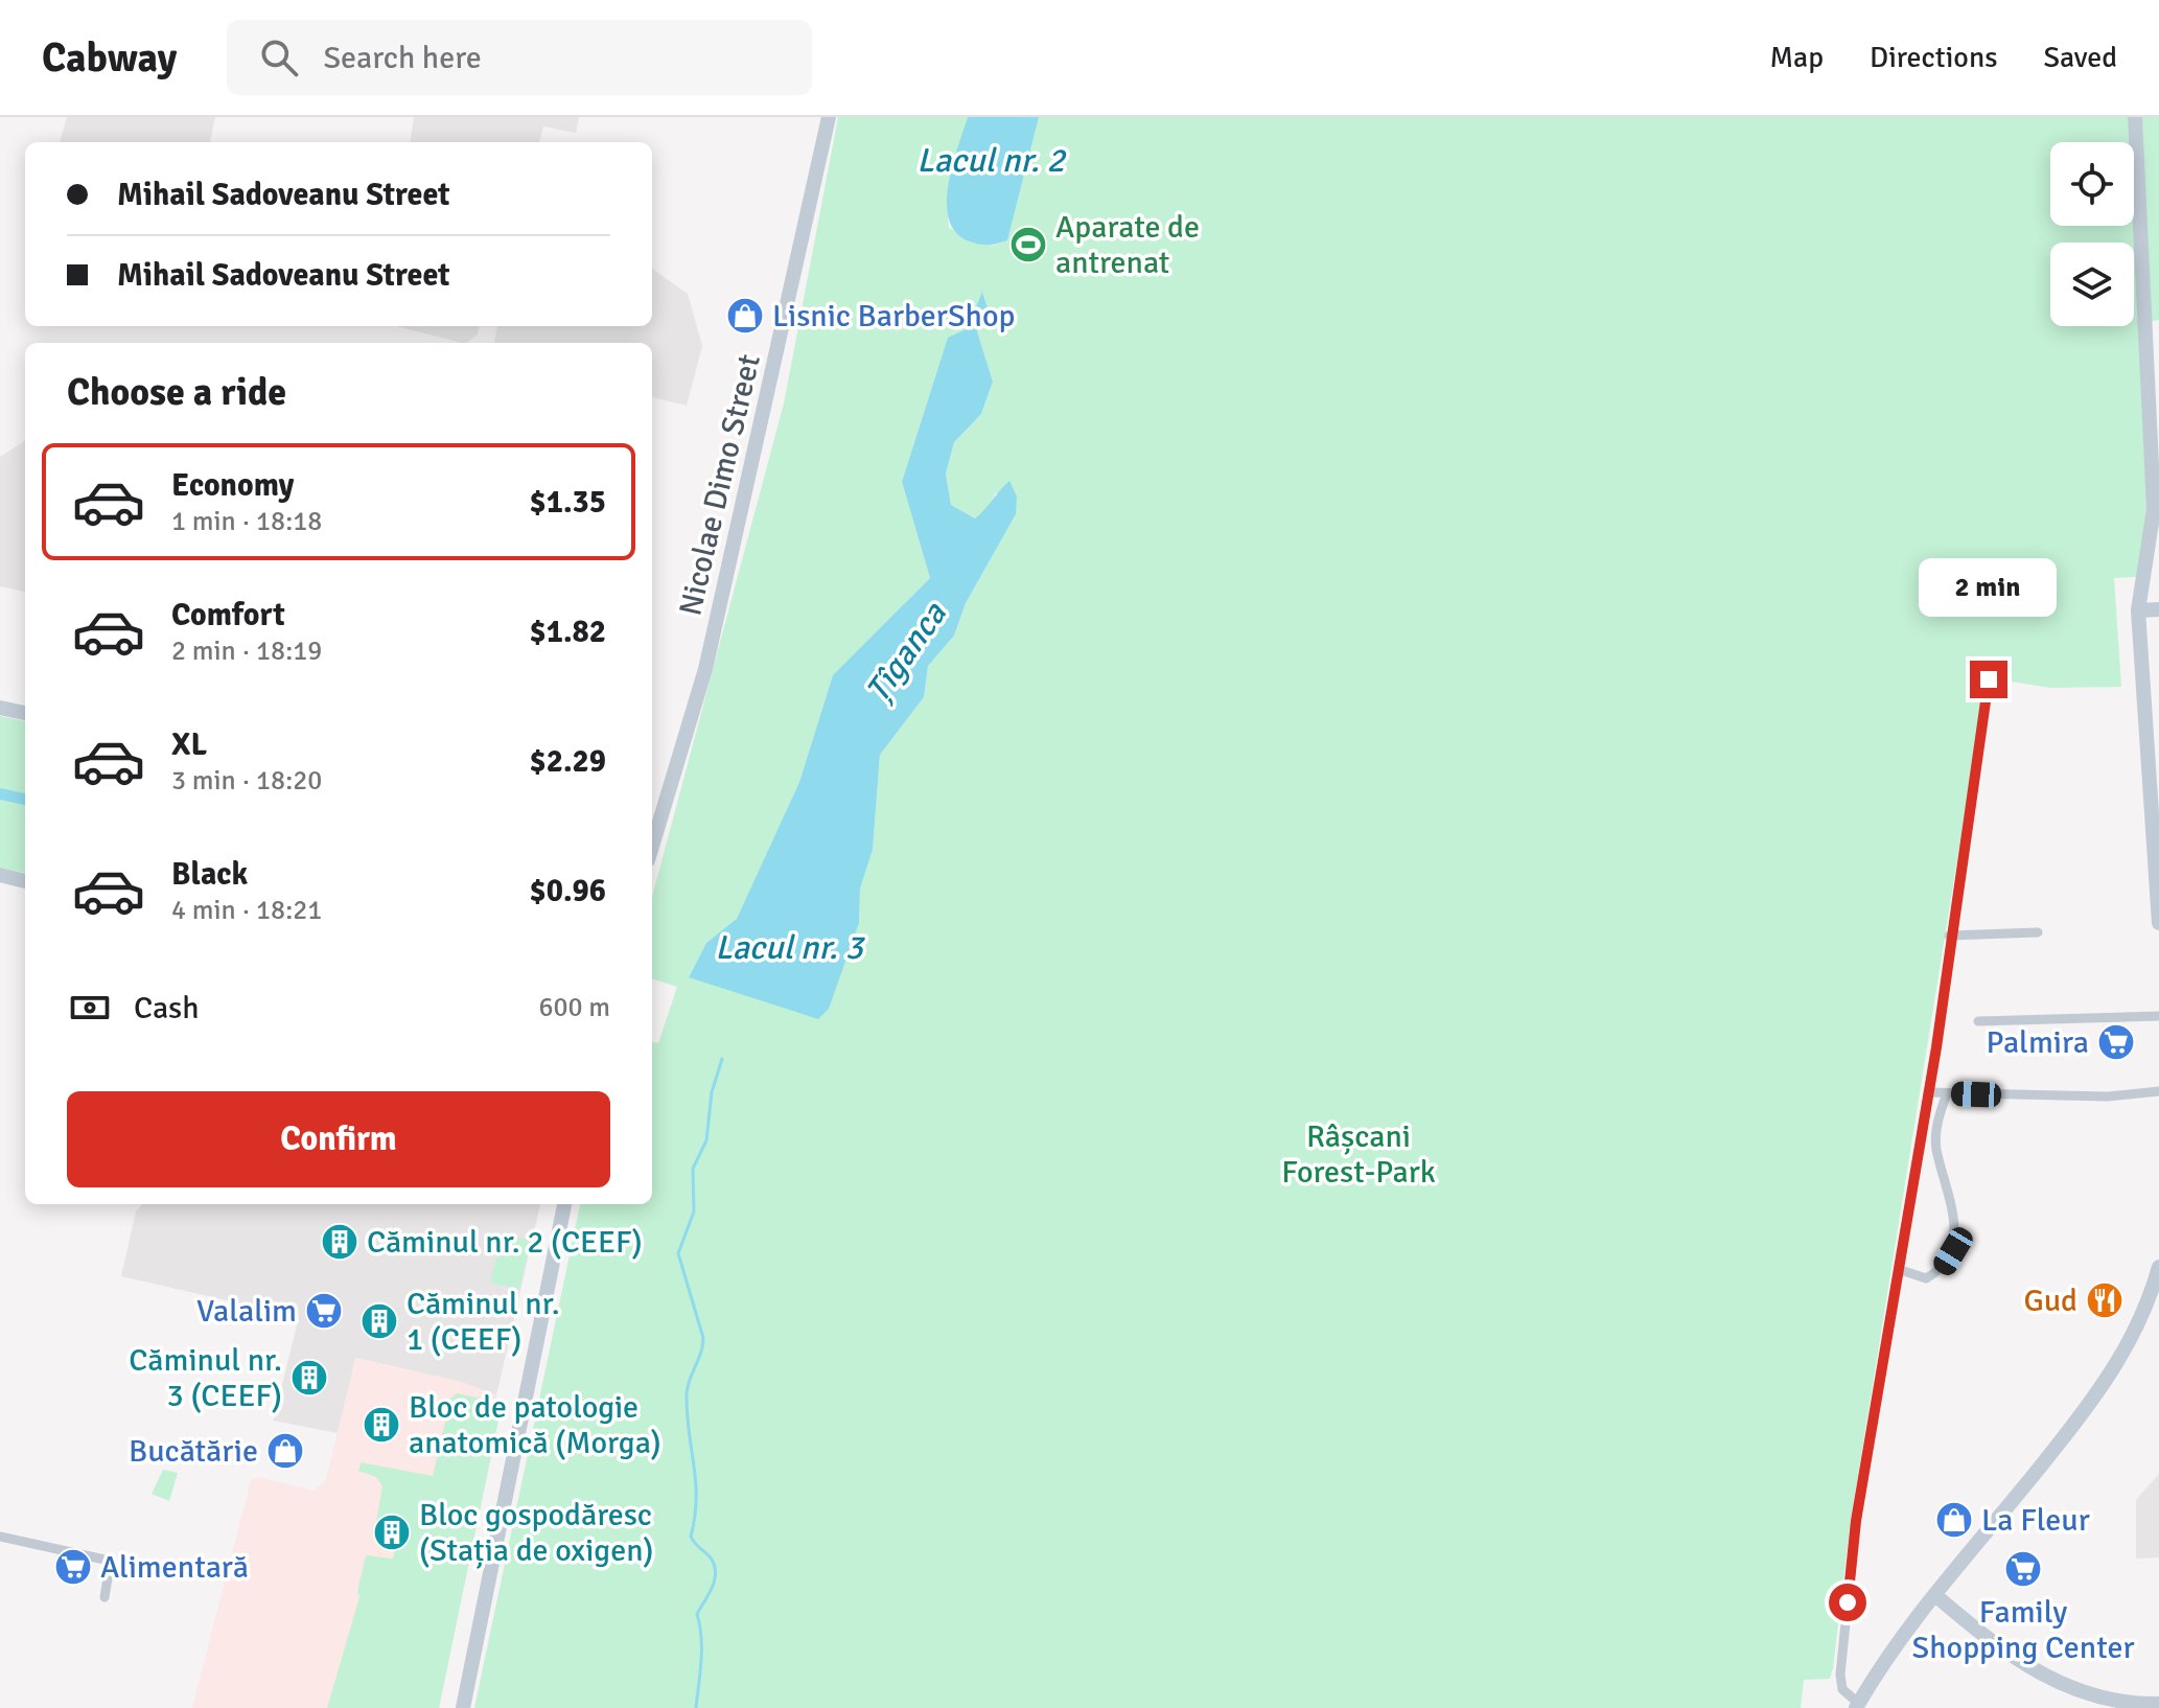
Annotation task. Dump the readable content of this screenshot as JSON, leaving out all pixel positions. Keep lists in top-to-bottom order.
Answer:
{
  "streets": {
    "main road": ["Nicolae Dimo Street"]
  },
  "water": ["Lacul nr. 2", "Țîganca", "Lacul nr. 3"],
  "parks": ["Râșcani Forest-Park"],
  "places": {
    "sports": ["Aparate de antrenat"],
    "shop": ["Lisnic BarberShop", "Bucătărie", "La Fleur"],
    "supermarket": [
      "Palmira",
      "Valalim",
      "Alimentară",
      "Family Shopping Center"
    ],
    "building": [
      "Căminul nr. 2 (CEEF)",
      "Căminul nr. 1 (CEEF)",
      "Căminul nr. 3 (CEEF)",
      "Bloc de patologie anatomică (Morga)",
      "Bloc gospodăresc (Stația de oxigen)"
    ],
    "restaurant": ["Gud"]
  },
  "page": {
    "header": "Cabway",
    "search": "Search here",
    "nav": ["Map", "Directions", "Saved"],
    "banner": ["Mihail Sadoveanu Street", "Mihail Sadoveanu Street"],
    "heading": "Choose a ride",
    "list": [
      {
        "name": "Economy",
        "note": "1 min · 18:18",
        "value": "$1.35"
      },
      {
        "name": "Comfort",
        "note": "2 min · 18:19",
        "value": "$1.82"
      },
      {
        "name": "XL",
        "note": "3 min · 18:20",
        "value": "$2.29"
      },
      {
        "name": "Black",
        "note": "4 min · 18:21",
        "value": "$0.96"
      }
    ],
    "bubble": "2 min",
    "pay": ["Cash", "600 m"],
    "buttons": "Confirm"
  }
}
